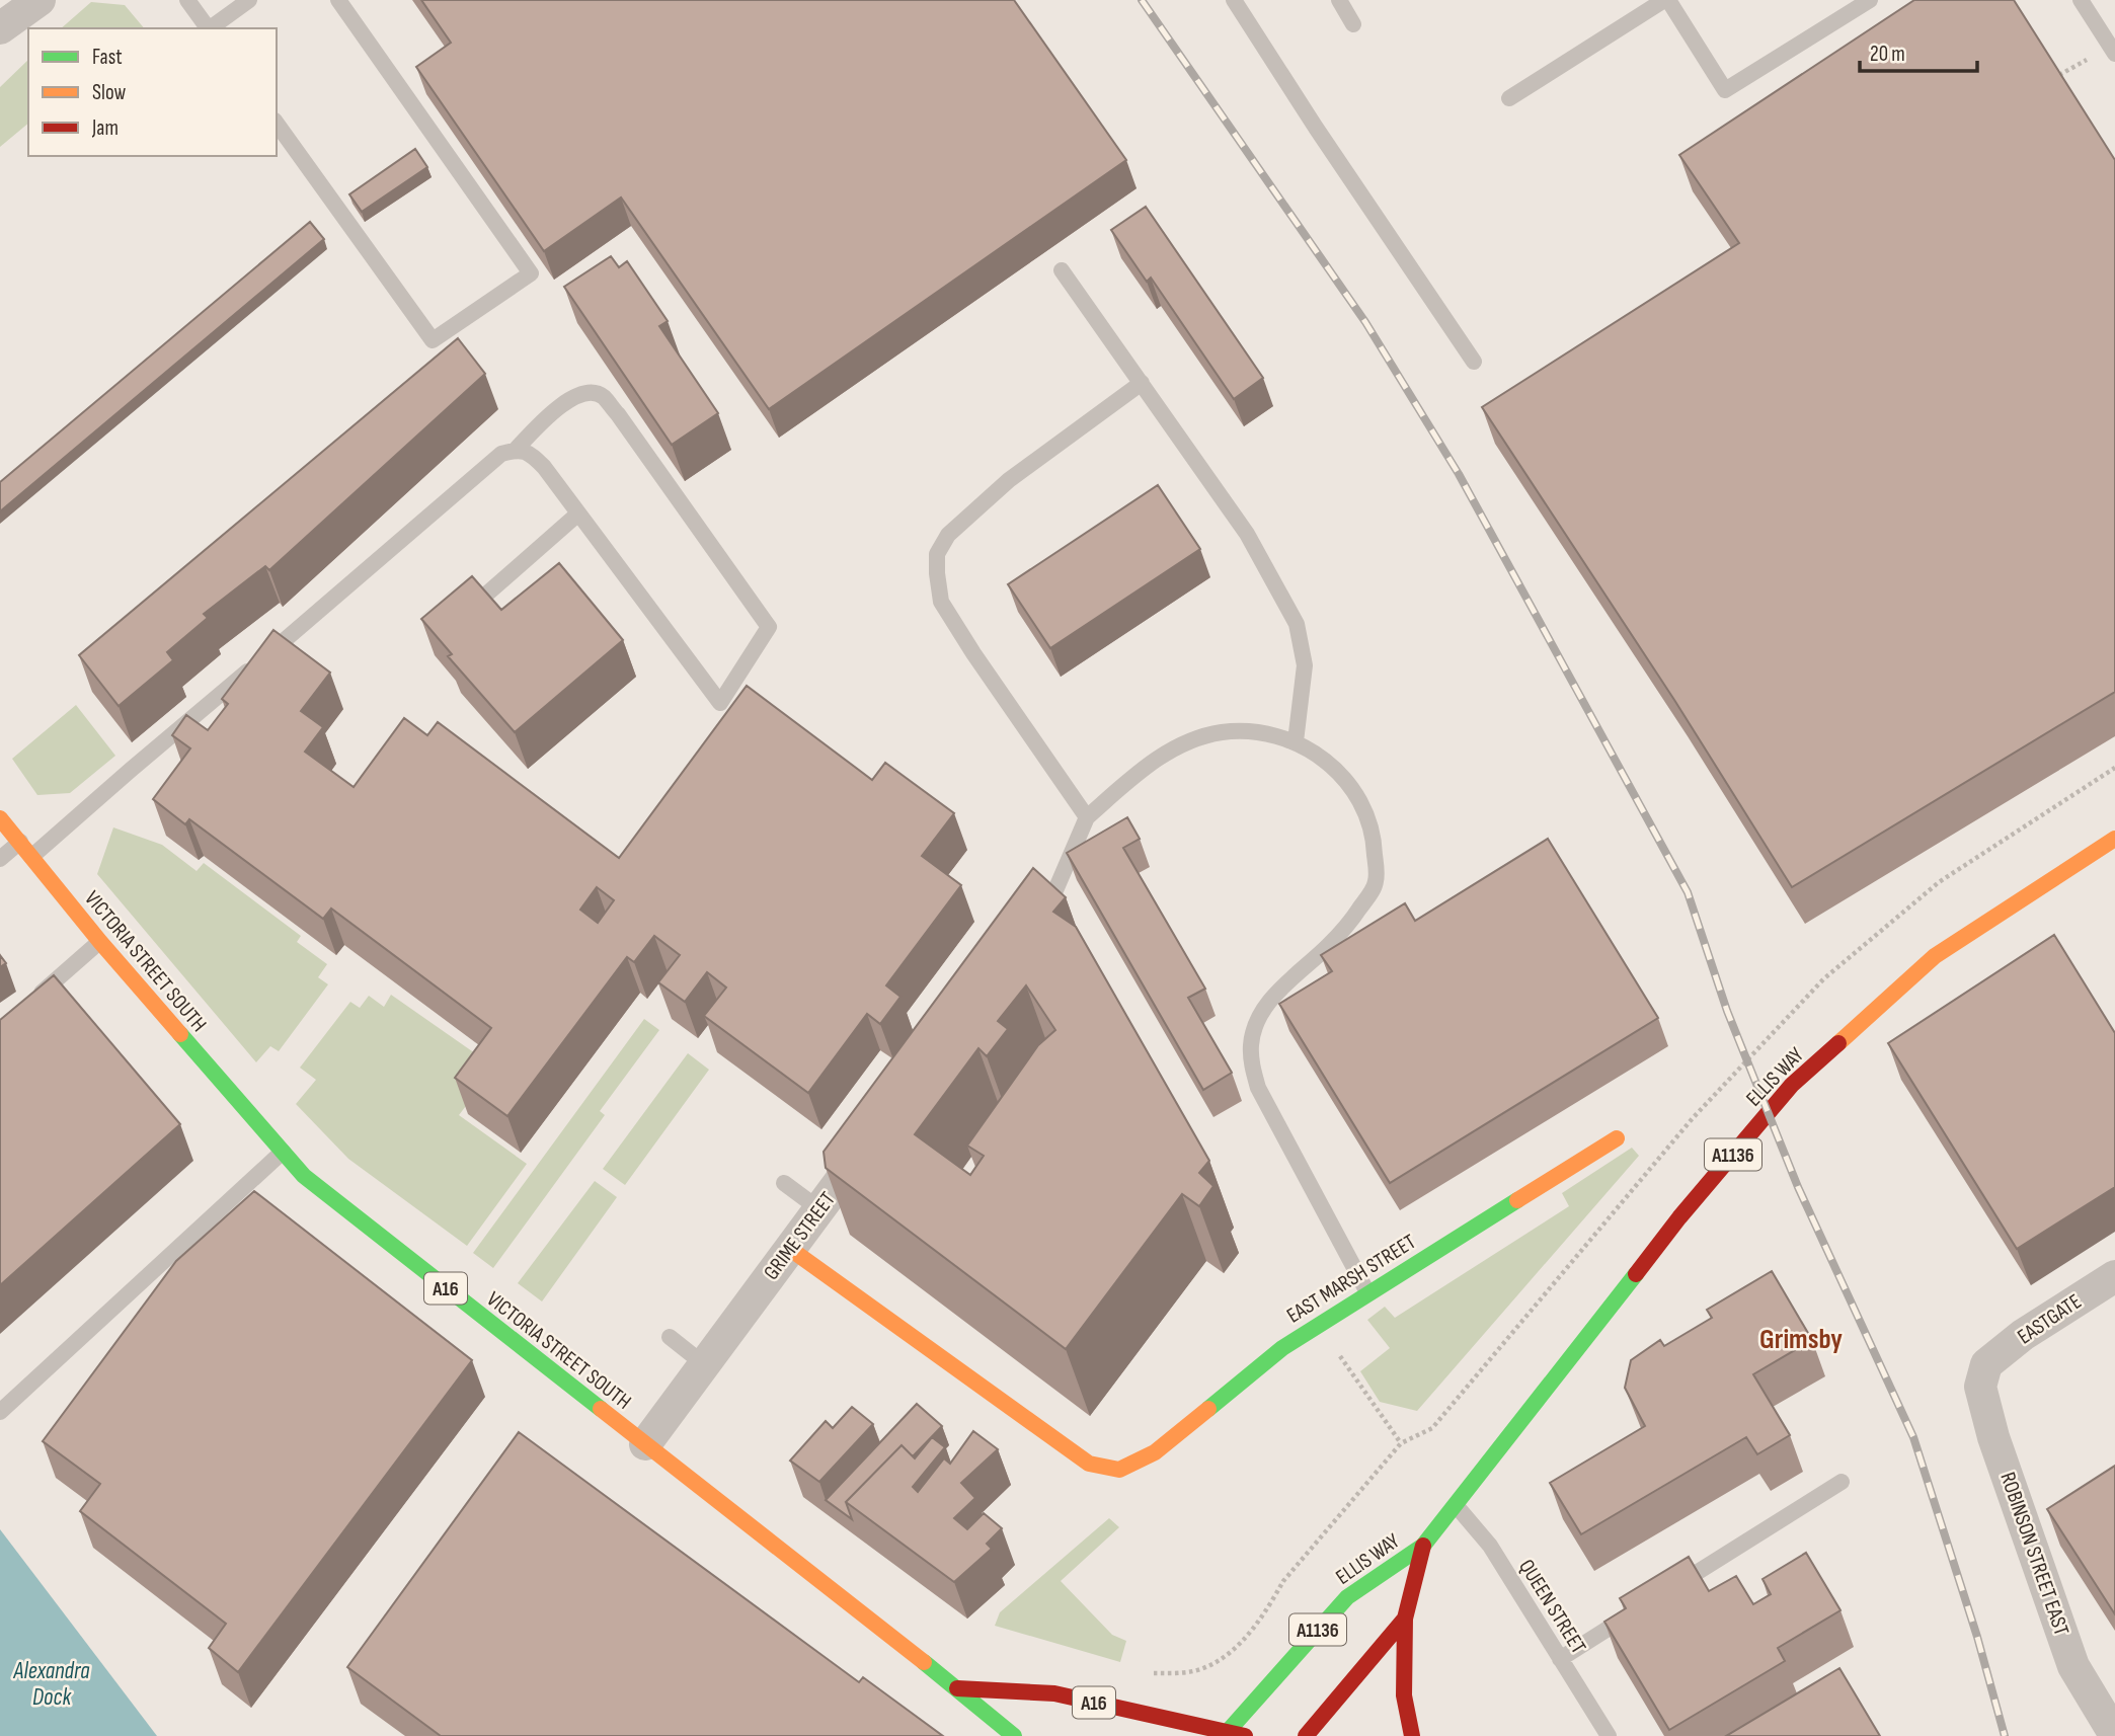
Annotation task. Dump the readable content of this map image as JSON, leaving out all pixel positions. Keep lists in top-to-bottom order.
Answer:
{
  "streets": {
    "main road": [
      "VICTORIA STREET SOUTH",
      "ELLIS WAY",
      "A1136",
      "EAST MARSH STREET",
      "A16"
    ],
    "street": ["GRIME STREET", "EASTGATE", "ROBINSON STREET EAST"],
    "lane": ["QUEEN STREET"]
  },
  "crossings": [
    ["VICTORIA STREET SOUTH", "GRIME STREET"],
    ["VICTORIA STREET SOUTH", "A16"],
    ["ELLIS WAY", "A16"],
    ["ELLIS WAY", "QUEEN STREET"],
    ["GRIME STREET", "EAST MARSH STREET"],
    ["EASTGATE", "ROBINSON STREET EAST"]
  ],
  "districts": ["Grimsby"],
  "water": ["Alexandra Dock"],
  "legend": ["Fast", "Slow", "Jam"],
  "scale_bar": "20 m"
}
